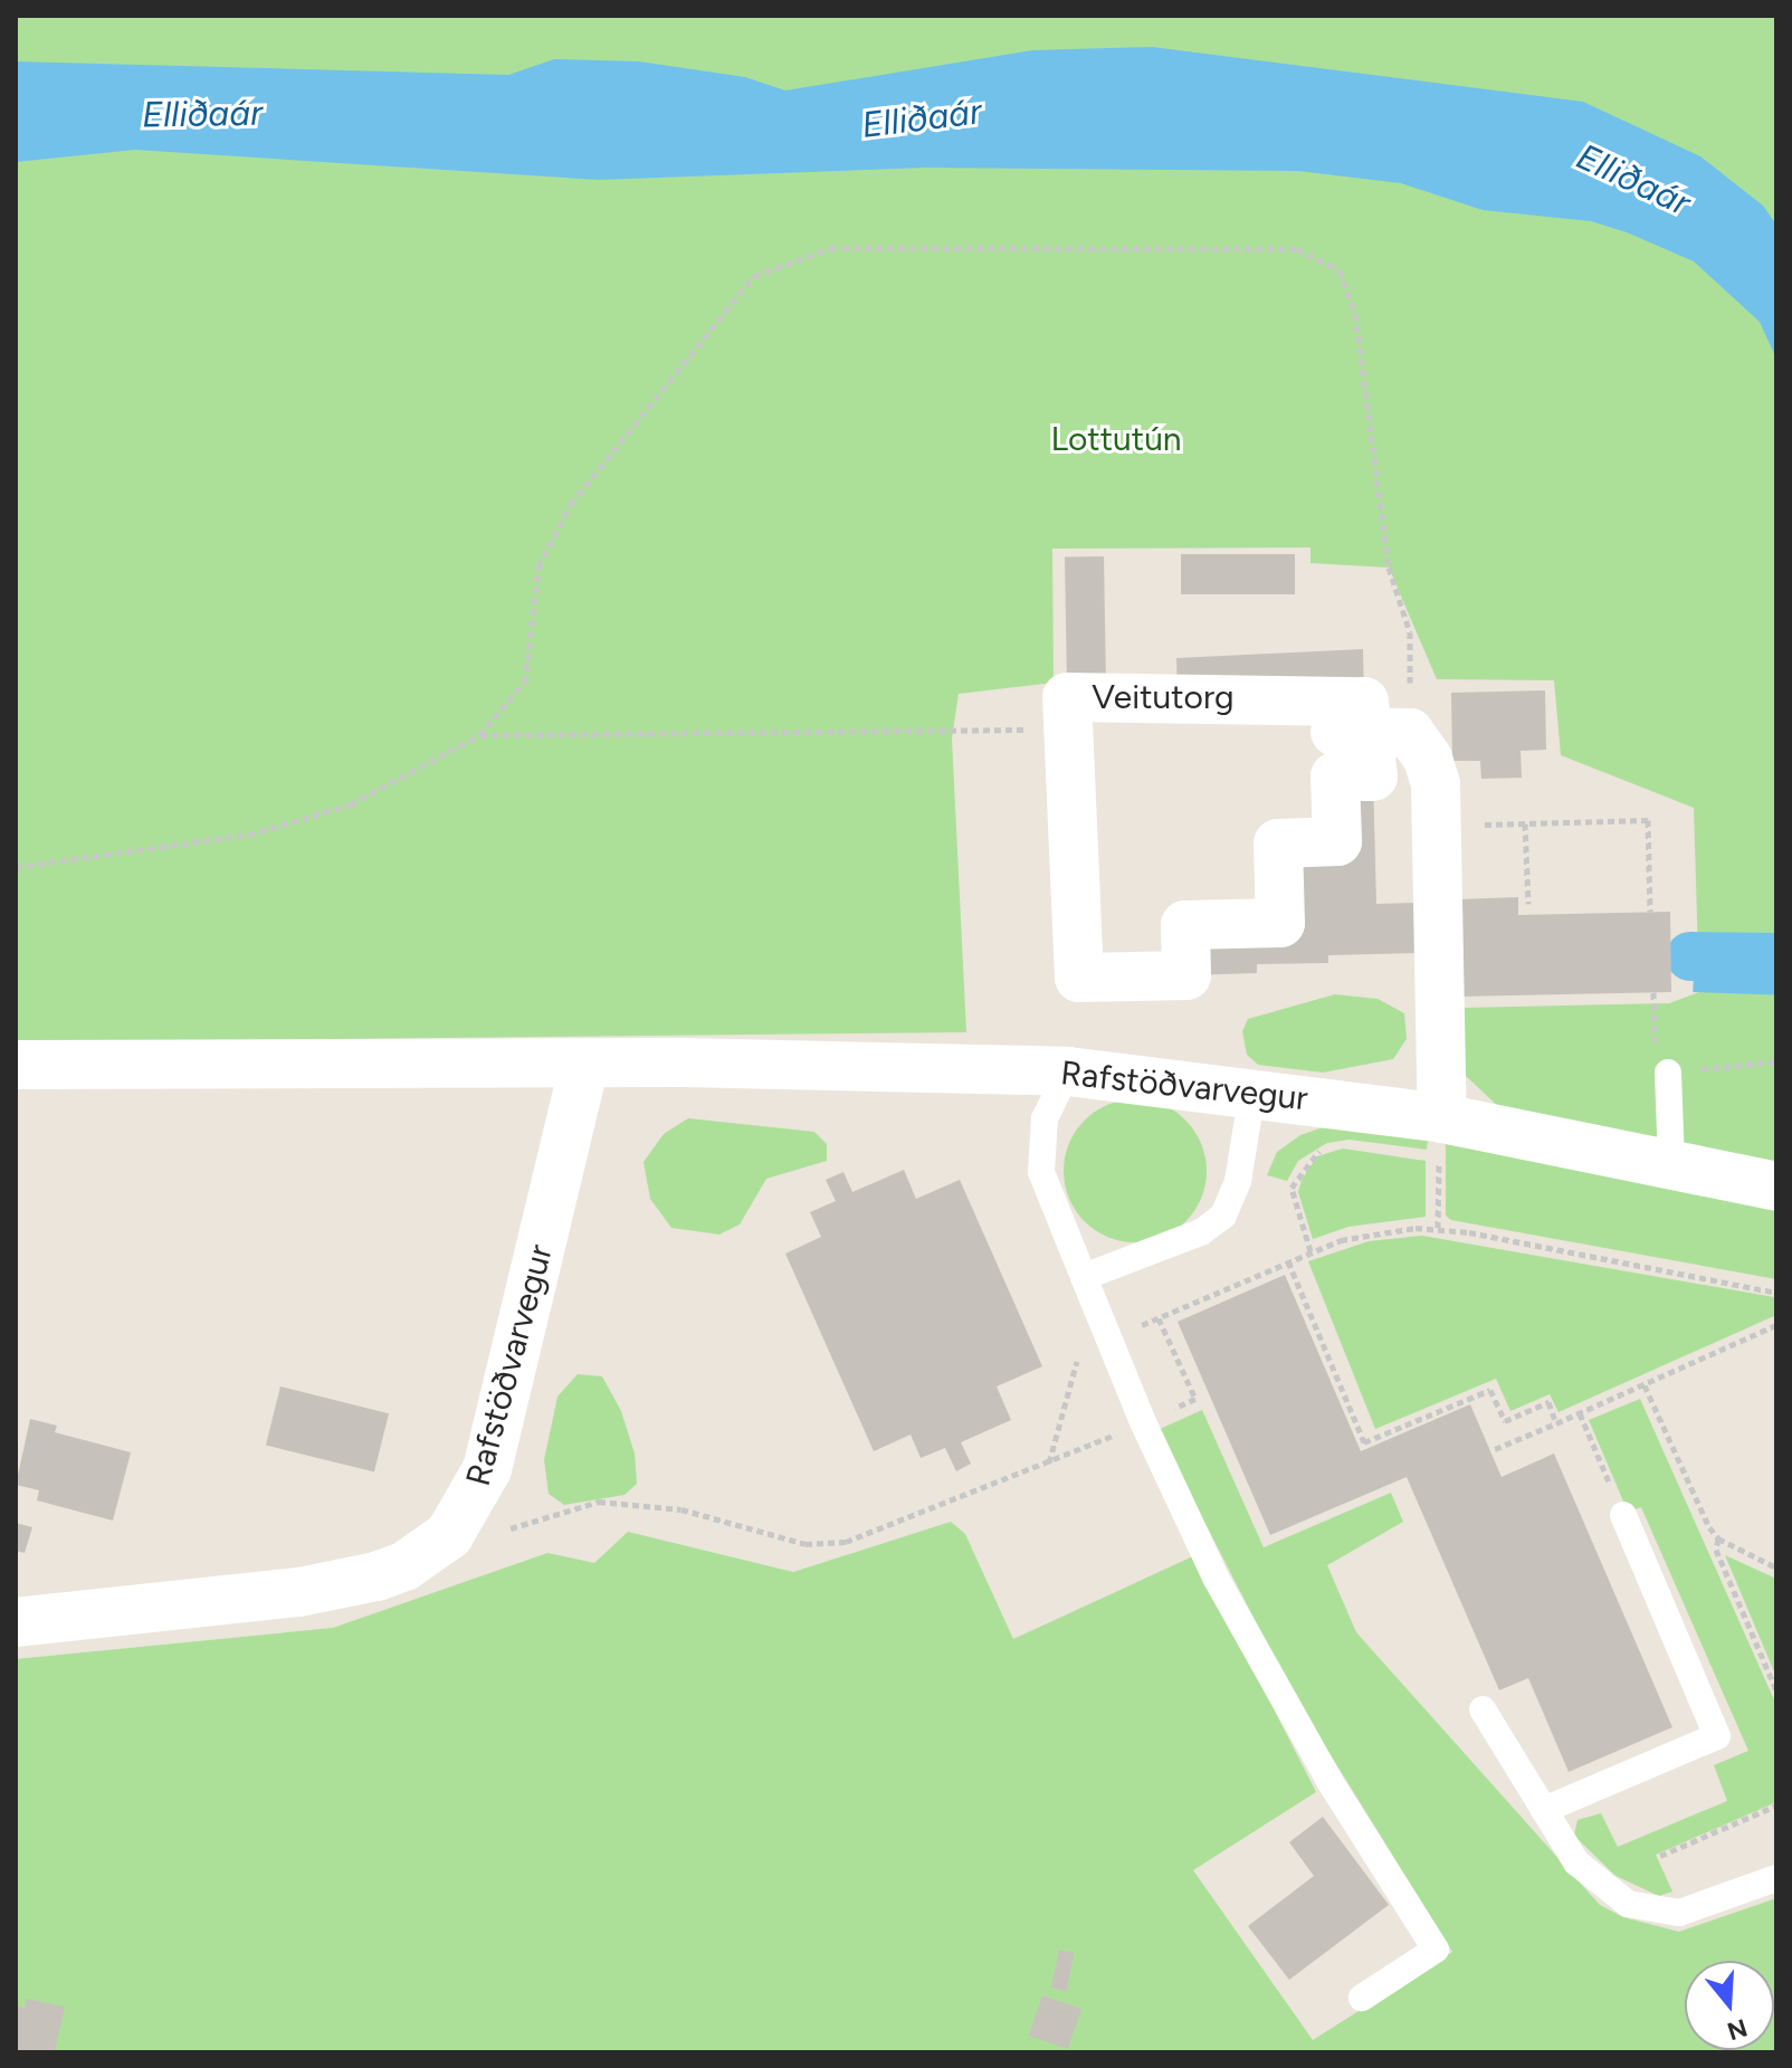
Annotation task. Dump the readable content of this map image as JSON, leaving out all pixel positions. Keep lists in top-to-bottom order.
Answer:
{
  "streets": {
    "street": ["Veitutorg", "Rafstöðvarvegur"]
  },
  "water": ["Elliðaár"],
  "parks": ["Lottutún"],
  "north": "bottom"
}
